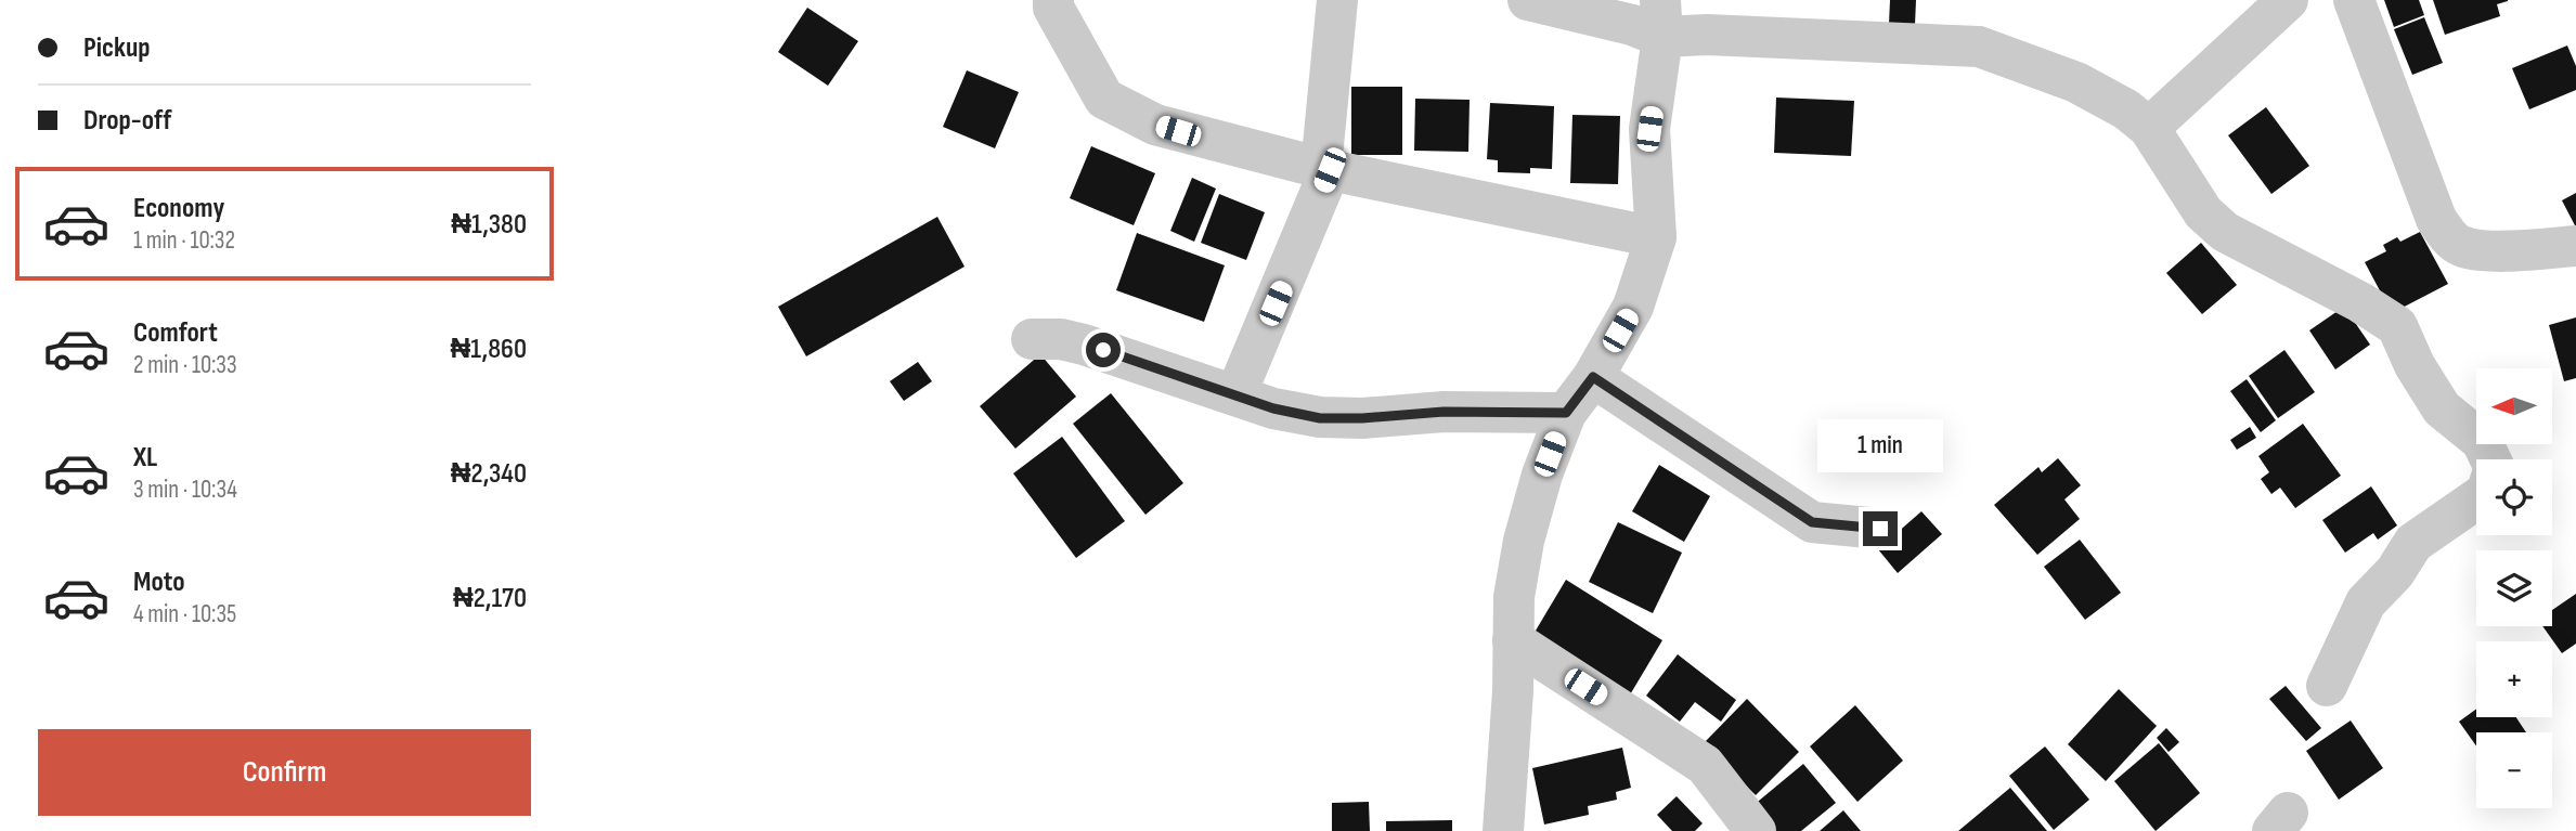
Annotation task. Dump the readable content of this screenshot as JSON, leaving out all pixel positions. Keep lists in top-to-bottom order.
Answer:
{
  "north": "left",
  "page": {
    "banner": ["Pickup", "Drop-off"],
    "list": [
      {
        "name": "Economy",
        "note": "1 min · 10:32",
        "value": "₦1,380"
      },
      {
        "name": "Comfort",
        "note": "2 min · 10:33",
        "value": "₦1,860"
      },
      {
        "name": "XL",
        "note": "3 min · 10:34",
        "value": "₦2,340"
      },
      {
        "name": "Moto",
        "note": "4 min · 10:35",
        "value": "₦2,170"
      }
    ],
    "map_buttons": ["+", "−"],
    "bubble": "1 min",
    "buttons": "Confirm"
  }
}
